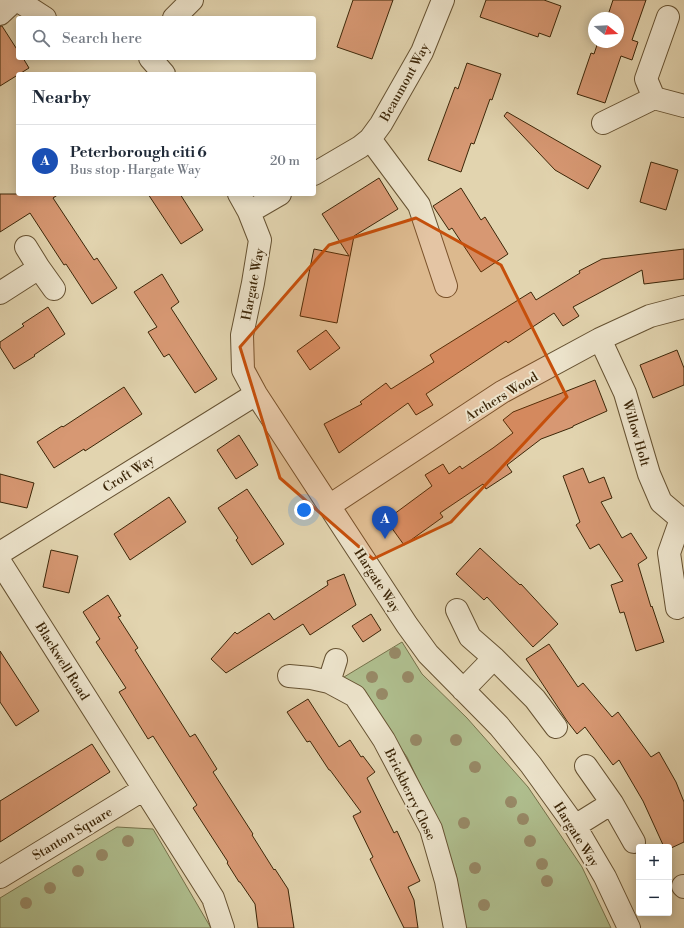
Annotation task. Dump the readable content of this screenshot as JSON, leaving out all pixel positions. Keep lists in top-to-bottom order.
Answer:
{
  "streets": {
    "street": [
      "Beaumont Way",
      "Hargate Way",
      "Archers Wood",
      "Willow Holt",
      "Croft Way",
      "Blackwell Road",
      "Brickberry Close",
      "Stanton Square"
    ]
  },
  "crossings": [
    ["Hargate Way", "Archers Wood"],
    ["Hargate Way", "Croft Way"],
    ["Archers Wood", "Willow Holt"],
    ["Blackwell Road", "Stanton Square"]
  ],
  "north": "right",
  "page": {
    "search": "Search here",
    "heading": "Nearby",
    "list": [
      {
        "mark": "A",
        "name": "Peterborough citi 6",
        "note": "Bus stop · Hargate Way",
        "value": "20 m"
      }
    ],
    "pins": "A",
    "map_buttons": ["+", "−"]
  }
}
